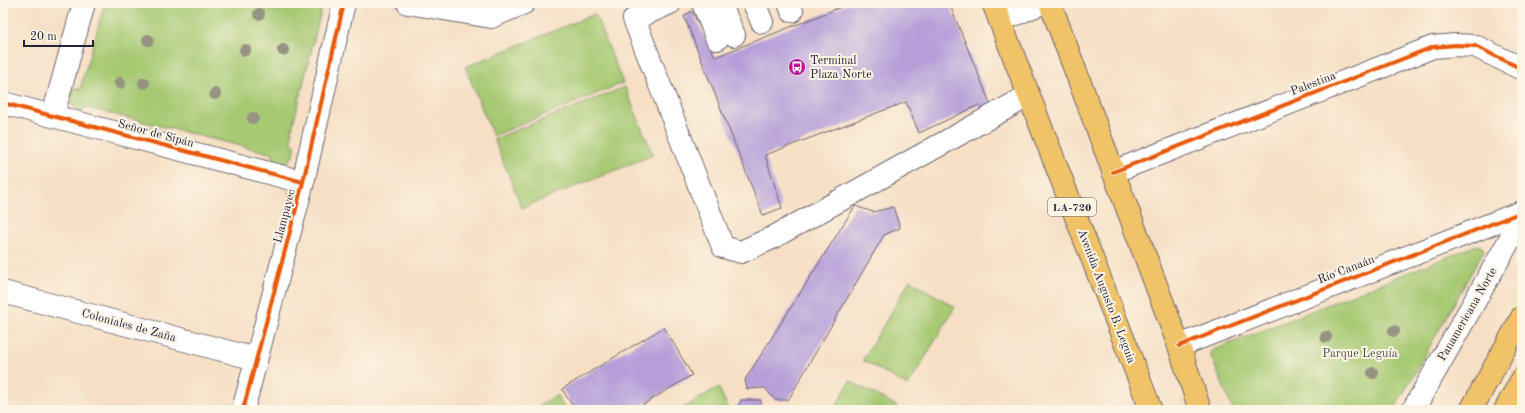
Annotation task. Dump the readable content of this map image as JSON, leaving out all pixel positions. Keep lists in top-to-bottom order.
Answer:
{
  "streets": {
    "main road": ["LA-720", "Avenida Augusto B. Leguia"],
    "street": [
      "Palestina",
      "Señor de Sipán",
      "Llampayec",
      "Río Canaán",
      "Panamericana Norte",
      "Coloniales de Zaña"
    ]
  },
  "crossings": [
    ["Señor de Sipán", "Llampayec"],
    ["Llampayec", "Coloniales de Zaña"]
  ],
  "parks": ["Parque Leguía"],
  "places": {
    "bus stop": ["Terminal Plaza Norte"]
  },
  "scale_bar": "20 m"
}
